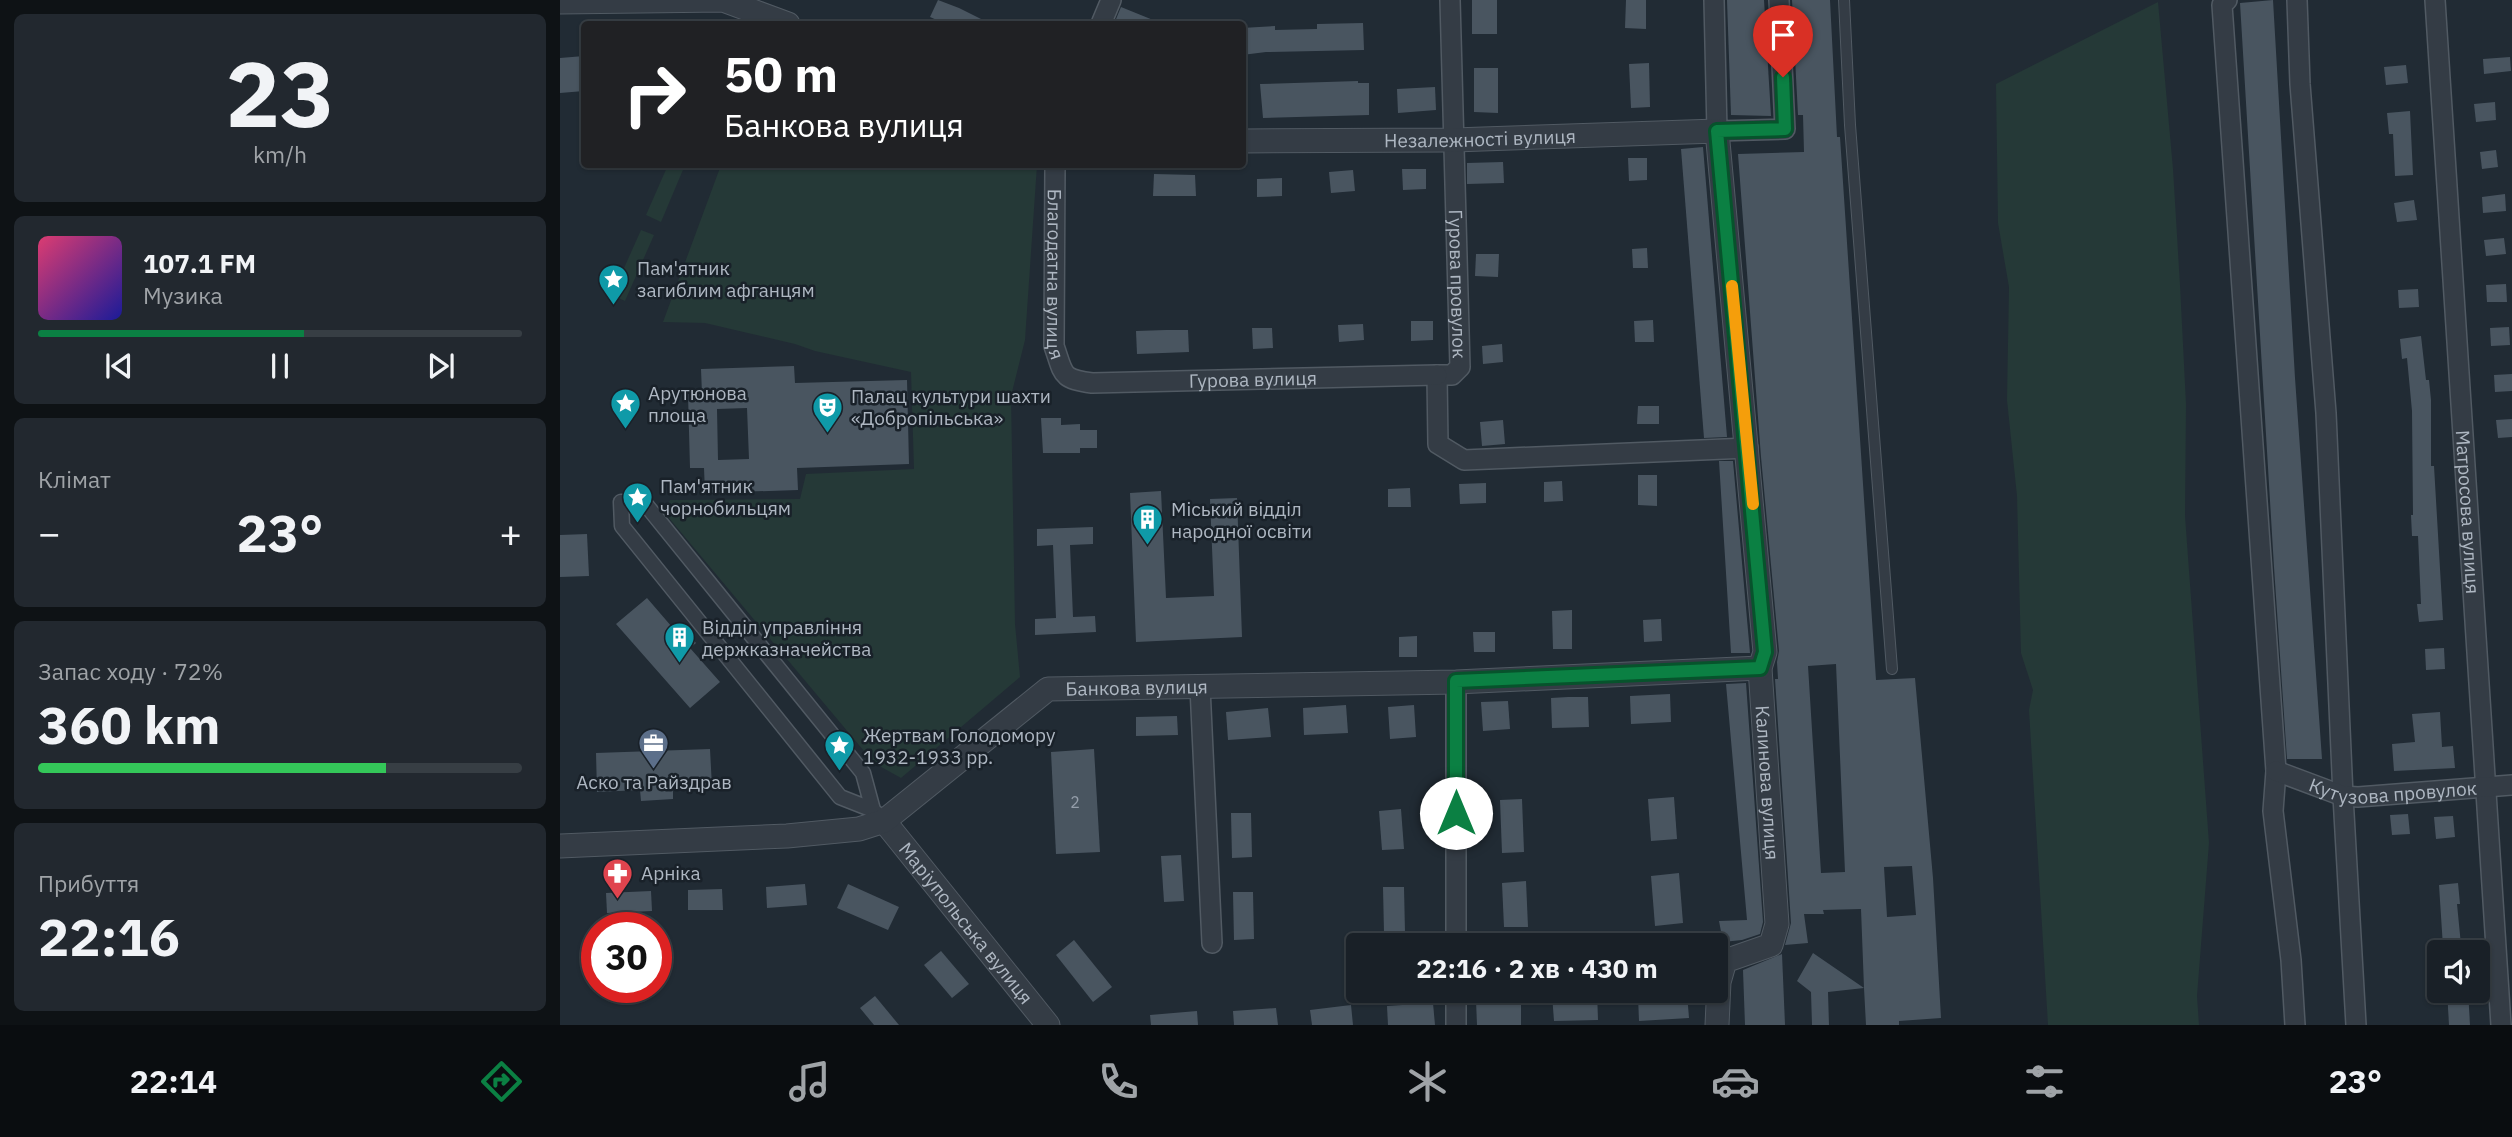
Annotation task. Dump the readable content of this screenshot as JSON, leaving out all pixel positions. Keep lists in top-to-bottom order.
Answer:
{
  "streets": {
    "street": [
      "Незалежності вулиця",
      "Благодатна вулиця",
      "Гурова провулок",
      "Гурова вулиця",
      "Матросова вулиця",
      "Банкова вулиця",
      "Калинова вулиця",
      "Кутузова провулок",
      "Маріупольська вулиця"
    ]
  },
  "crossings": [
    ["Незалежності вулиця", "Гурова провулок"],
    ["Незалежності вулиця", "Калинова вулиця"],
    ["Благодатна вулиця", "Гурова вулиця"],
    ["Гурова провулок", "Гурова вулиця"],
    ["Гурова провулок", "Калинова вулиця"],
    ["Матросова вулиця", "Кутузова провулок"],
    ["Банкова вулиця", "Калинова вулиця"],
    ["Банкова вулиця", "Маріупольська вулиця"]
  ],
  "places": {
    "place": [
      "Пам'ятник загиблим афганцям",
      "Арутюнова площа",
      "Пам'ятник чорнобильцям",
      "Жертвам Голодомору 1932-1933 рр."
    ],
    "theatre": ["Палац культури шахти «Добропільська»"],
    "building": ["Міський відділ народної освіти", "Відділ управління держказначейства"],
    "office": ["Аско та Райздрав"],
    "pharmacy": ["Арніка"]
  },
  "house_numbers": ["2"],
  "page": {
    "tile": [
      ["23", "km/h"],
      "Клімат",
      ["Запас ходу · 72%", "360 km"],
      ["Прибуття", "22:16"]
    ],
    "turn": ["50 m", "Банкова вулиця"],
    "song": ["107.1 FM", "Музика"],
    "heat": ["−", "23°", "+"],
    "limit": "30",
    "trip": "22:16 · 2 хв · 430 m",
    "tabs": ["22:14", "23°"]
  }
}
